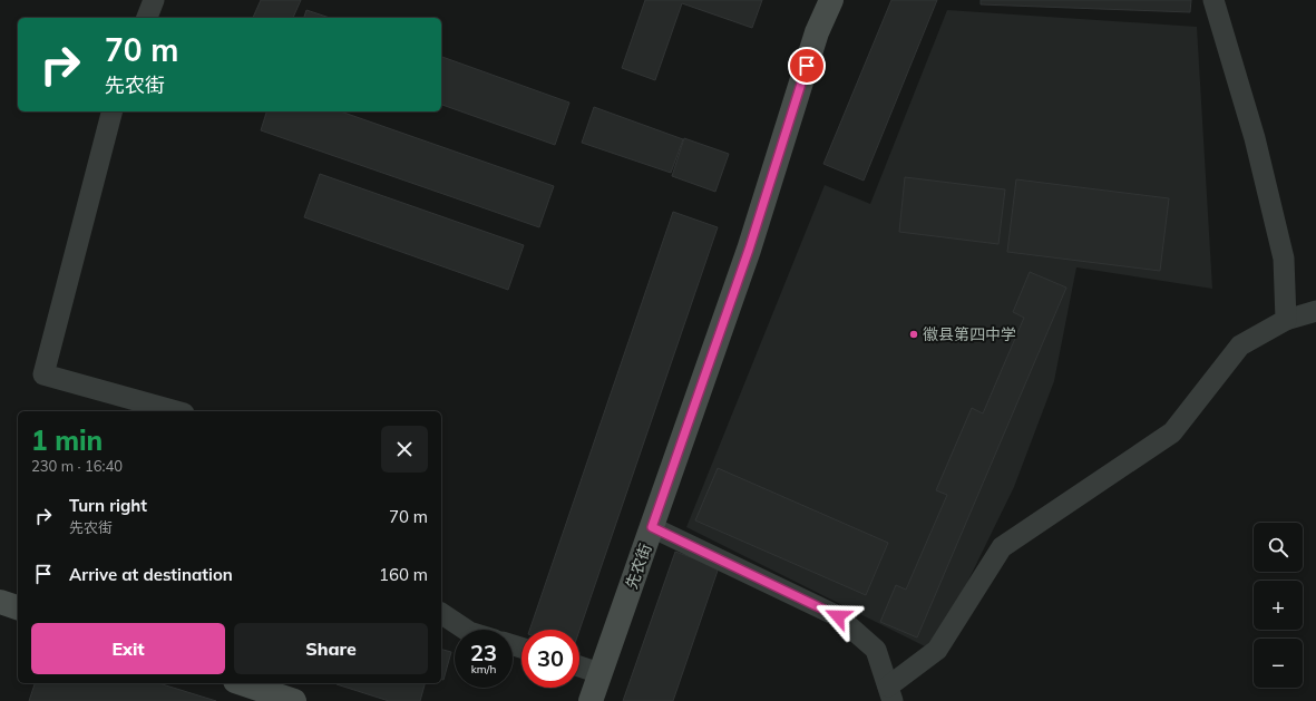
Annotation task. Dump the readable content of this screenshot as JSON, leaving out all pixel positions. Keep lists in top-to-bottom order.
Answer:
{
  "streets": {
    "main road": ["先农街"]
  },
  "places": ["徽县第四中学"],
  "page": {
    "turn": ["70 m", "先农街"],
    "heading": ["1 min", "230 m · 16:40"],
    "list": [
      {
        "name": "Turn right",
        "note": "先农街",
        "value": "70 m"
      },
      {
        "name": "Arrive at destination",
        "value": "160 m"
      }
    ],
    "map_buttons": ["+", "−"],
    "buttons": ["Exit", "Share"],
    "speed": "23 km/h",
    "limit": "30"
  }
}
